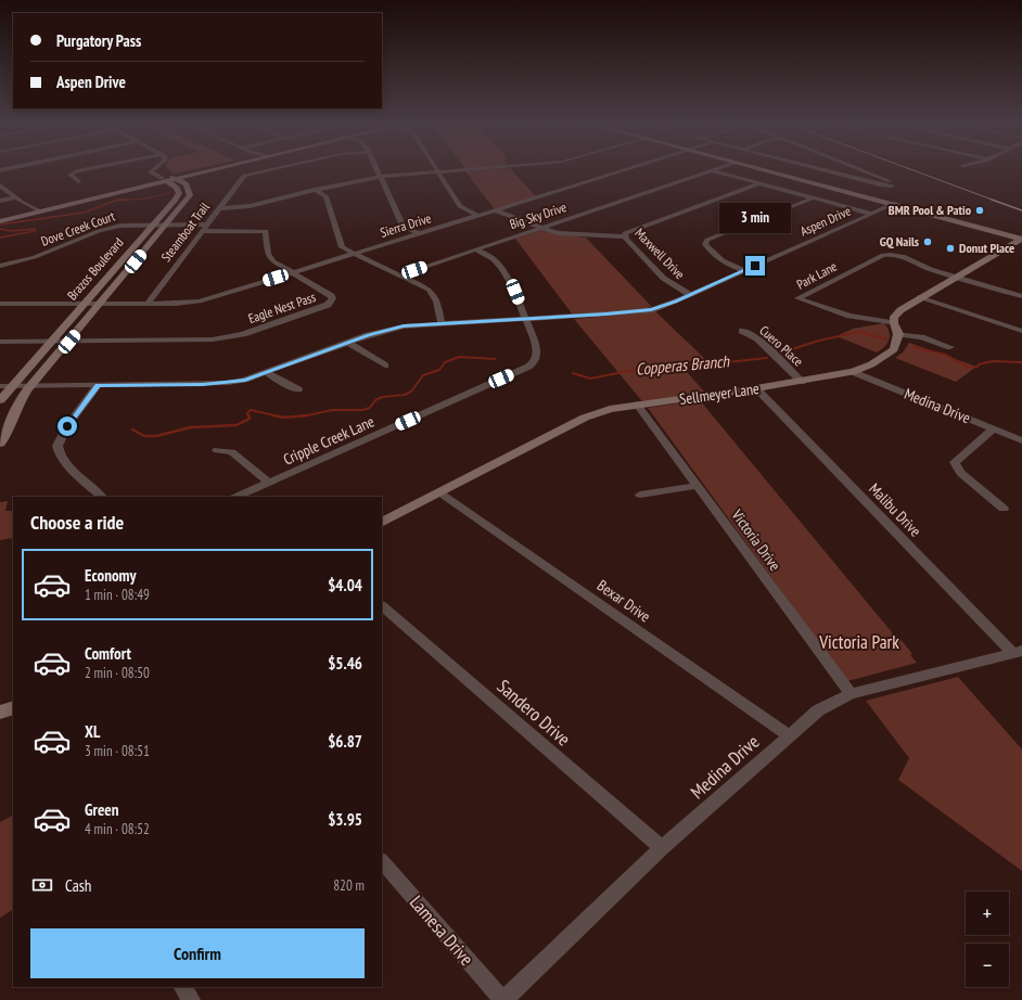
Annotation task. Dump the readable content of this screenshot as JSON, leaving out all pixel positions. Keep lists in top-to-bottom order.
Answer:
{
  "streets": {
    "main road": ["Brazos Boulevard", "Sellmeyer Lane"],
    "street": [
      "Big Sky Drive",
      "Aspen Drive",
      "Sierra Drive",
      "Dove Creek Court",
      "Steamboat Trail",
      "Maxwell Drive",
      "Park Lane",
      "Eagle Nest Pass",
      "Cuero Place",
      "Medina Drive",
      "Cripple Creek Lane",
      "Malibu Drive",
      "Victoria Drive",
      "Bexar Drive",
      "Sandero Drive",
      "Lamesa Drive"
    ]
  },
  "crossings": [
    ["Aspen Drive", "Maxwell Drive"],
    ["Aspen Drive", "Brazos Boulevard"],
    ["Aspen Drive", "Cripple Creek Lane"],
    ["Sierra Drive", "Steamboat Trail"],
    ["Sierra Drive", "Brazos Boulevard"],
    ["Sierra Drive", "Eagle Nest Pass"],
    ["Dove Creek Court", "Steamboat Trail"],
    ["Dove Creek Court", "Brazos Boulevard"],
    ["Dove Creek Court", "Eagle Nest Pass"],
    ["Steamboat Trail", "Eagle Nest Pass"],
    ["Brazos Boulevard", "Eagle Nest Pass"],
    ["Cuero Place", "Sellmeyer Lane"],
    ["Sellmeyer Lane", "Medina Drive"],
    ["Sellmeyer Lane", "Malibu Drive"],
    ["Sellmeyer Lane", "Victoria Drive"],
    ["Sellmeyer Lane", "Bexar Drive"],
    ["Medina Drive", "Malibu Drive"],
    ["Medina Drive", "Victoria Drive"],
    ["Medina Drive", "Bexar Drive"],
    ["Medina Drive", "Sandero Drive"],
    ["Medina Drive", "Lamesa Drive"]
  ],
  "water": ["Copperas Branch"],
  "parks": ["Victoria Park"],
  "places": ["BMR Pool & Patio", "GQ Nails", "Donut Place"],
  "page": {
    "banner": ["Purgatory Pass", "Aspen Drive"],
    "bubble": "3 min",
    "heading": "Choose a ride",
    "list": [
      {
        "name": "Economy",
        "note": "1 min · 08:49",
        "value": "$4.04"
      },
      {
        "name": "Comfort",
        "note": "2 min · 08:50",
        "value": "$5.46"
      },
      {
        "name": "XL",
        "note": "3 min · 08:51",
        "value": "$6.87"
      },
      {
        "name": "Green",
        "note": "4 min · 08:52",
        "value": "$3.95"
      }
    ],
    "pay": ["Cash", "820 m"],
    "map_buttons": ["+", "−"],
    "buttons": "Confirm"
  }
}
